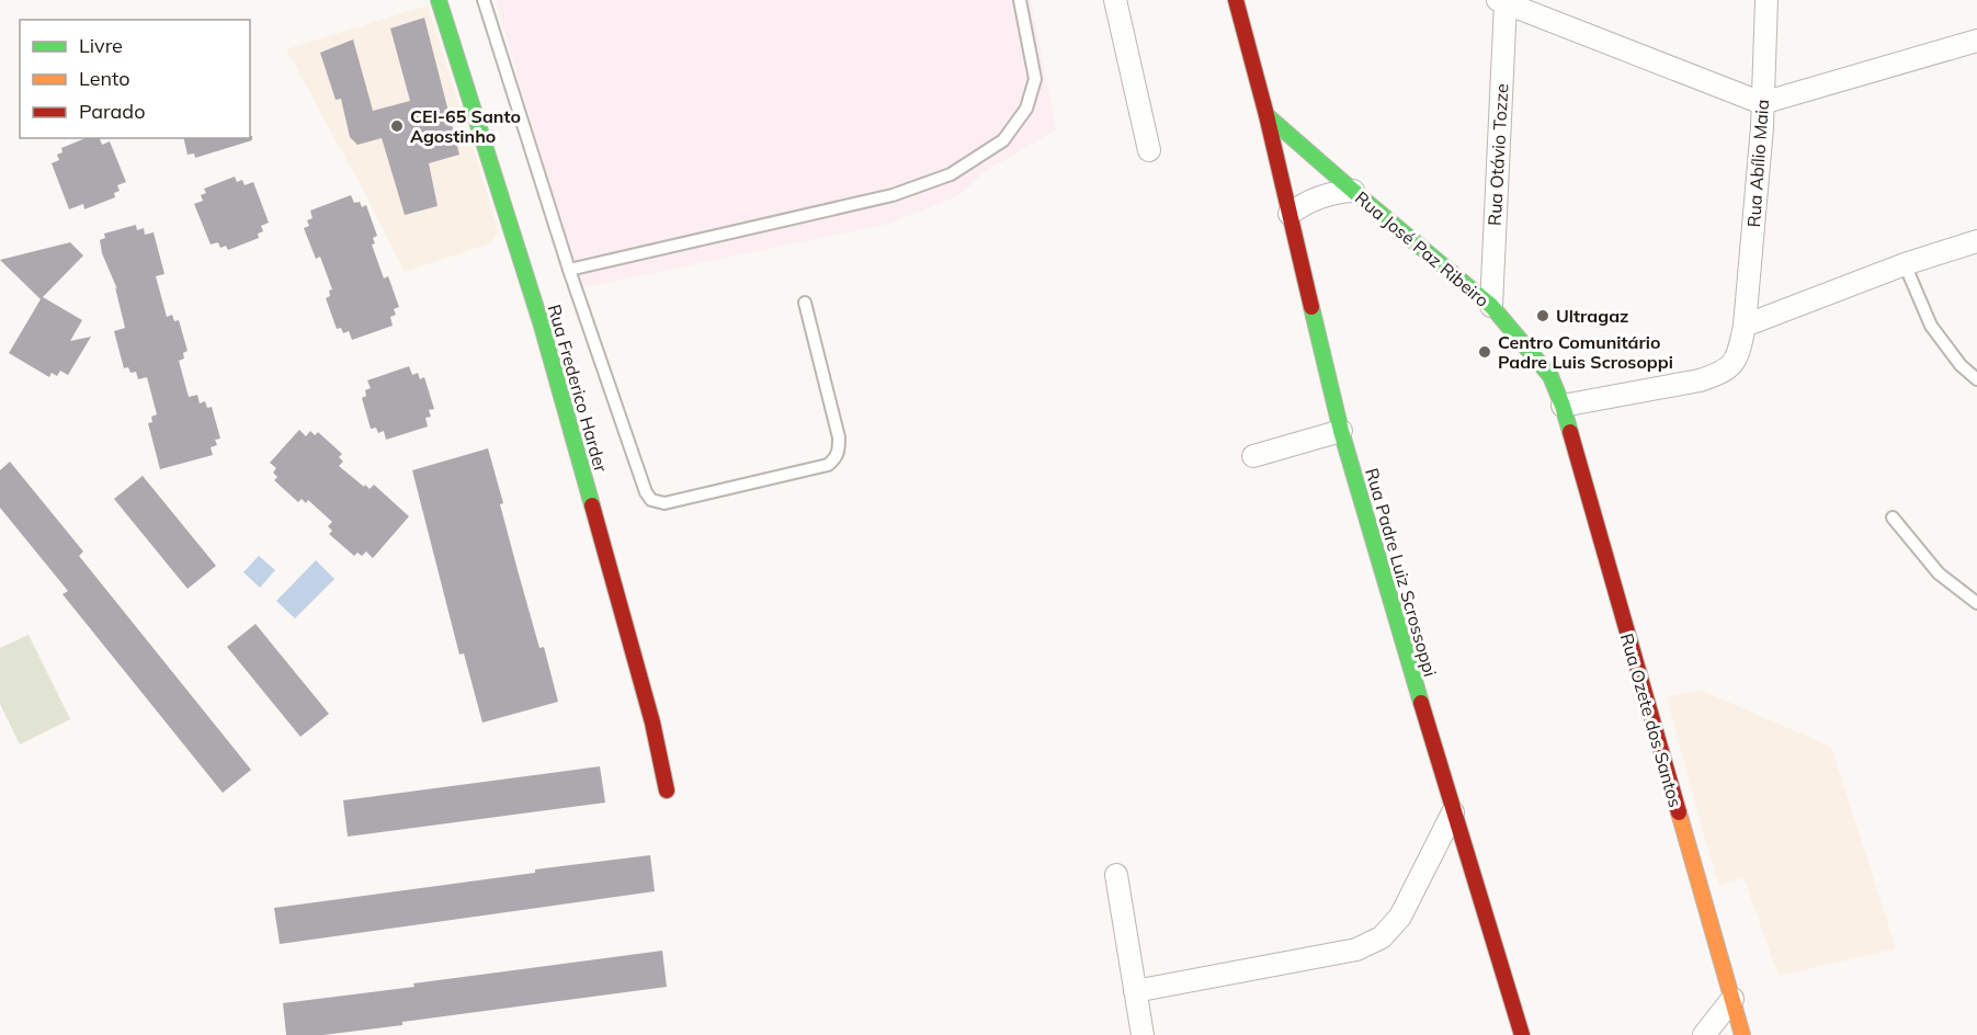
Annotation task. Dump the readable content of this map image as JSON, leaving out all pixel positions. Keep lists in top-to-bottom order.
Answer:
{
  "streets": {
    "street": [
      "Rua Otávio Tozze",
      "Rua Abílio Maia",
      "Rua José Paz Ribeiro",
      "Rua Frederico Harder",
      "Rua Padre Luiz Scrossoppi",
      "Rua Ozete dos Santos"
    ]
  },
  "crossings": [
    ["Rua Otávio Tozze", "Rua José Paz Ribeiro"],
    ["Rua José Paz Ribeiro", "Rua Padre Luiz Scrossoppi"],
    ["Rua José Paz Ribeiro", "Rua Ozete dos Santos"]
  ],
  "places": ["CEI-65 Santo Agostinho", "Ultragaz", "Centro Comunitário Padre Luis Scrosoppi"],
  "legend": ["Livre", "Lento", "Parado"]
}
